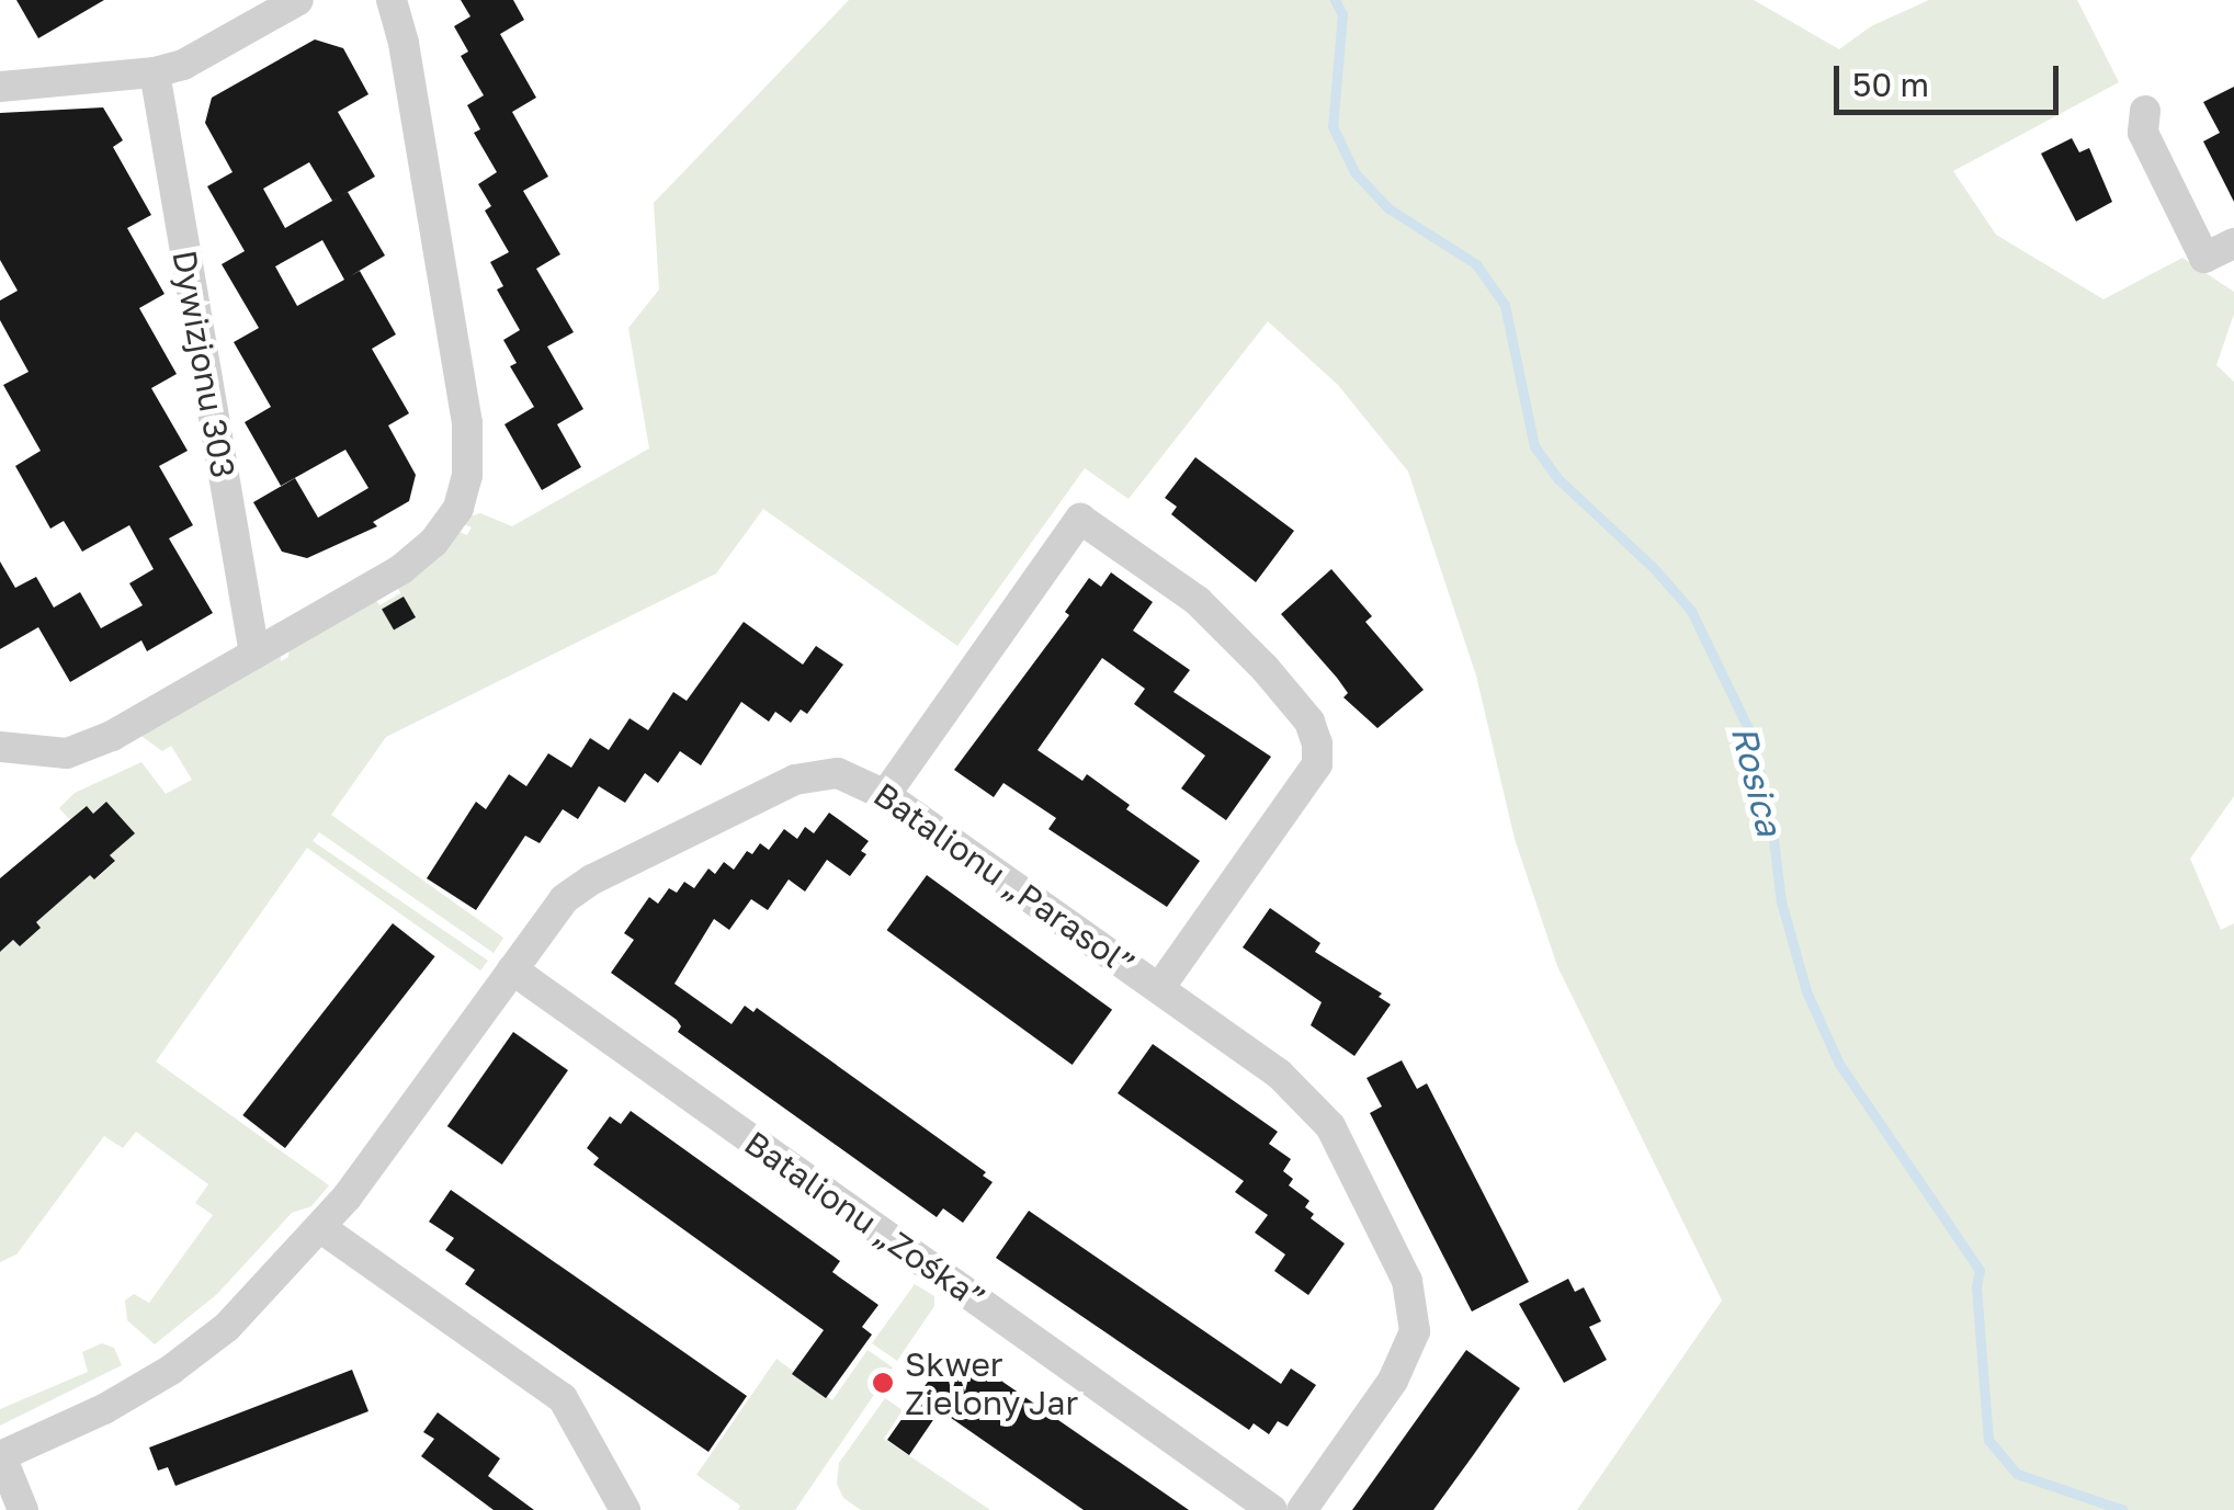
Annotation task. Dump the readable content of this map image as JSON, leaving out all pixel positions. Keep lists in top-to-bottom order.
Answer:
{
  "streets": {
    "street": ["Dywizjonu 303", "Batalionu „Parasol”", "Batalionu „Zośka”"]
  },
  "crossings": [
    ["Batalionu „Parasol”", "Batalionu „Zośka”"]
  ],
  "water": ["Rosica"],
  "places": ["Skwer Zielony Jar"],
  "scale_bar": "50 m"
}
